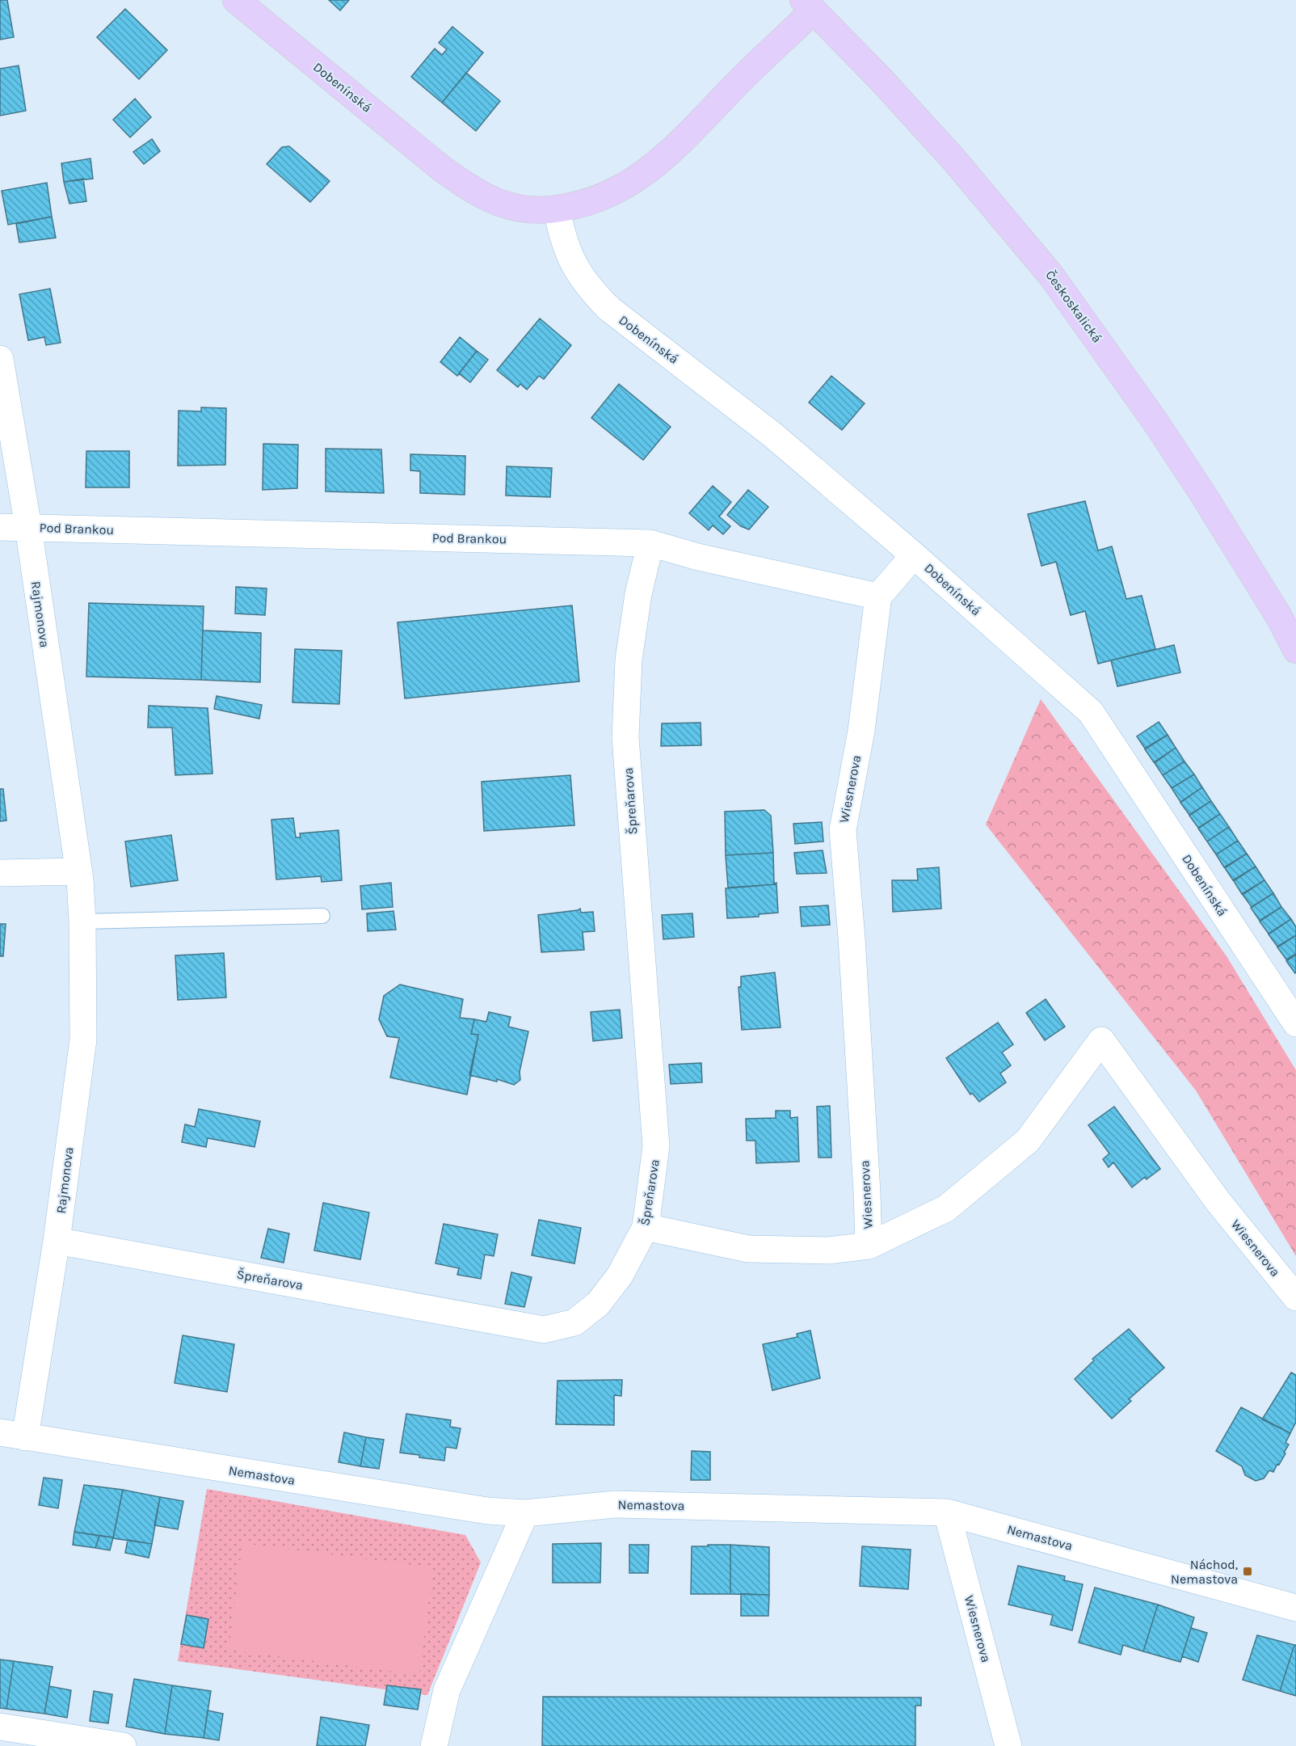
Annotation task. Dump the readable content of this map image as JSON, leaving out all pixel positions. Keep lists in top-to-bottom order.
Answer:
{
  "streets": {
    "main road": ["Dobenínská", "Českoskalická"],
    "street": [
      "Pod Brankou",
      "Rajmonova",
      "Wiesnerova",
      "Špreňarova",
      "Nemastova"
    ]
  },
  "crossings": [
    ["Dobenínská", "Českoskalická"],
    ["Pod Brankou", "Rajmonova"],
    ["Pod Brankou", "Wiesnerova"],
    ["Pod Brankou", "Špreňarova"],
    ["Rajmonova", "Špreňarova"],
    ["Rajmonova", "Nemastova"],
    ["Wiesnerova", "Nemastova"]
  ],
  "places": {
    "transit": ["Náchod, Nemastova"]
  }
}
